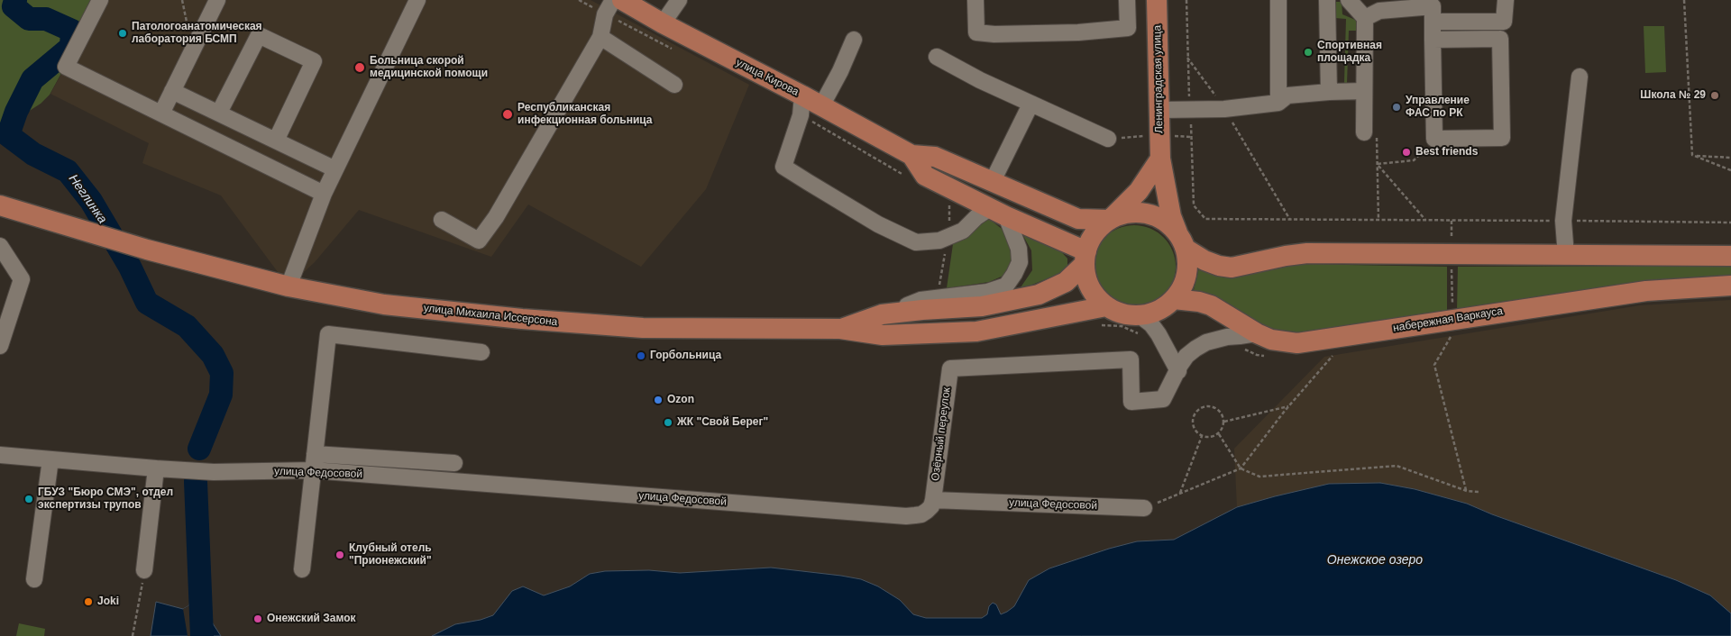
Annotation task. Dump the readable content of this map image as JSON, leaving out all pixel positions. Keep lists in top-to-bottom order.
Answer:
{
  "streets": {
    "main road": [
      "улица Кирова",
      "Ленинградская улица",
      "улица Михаила Иссерсона",
      "набережная Варкауса"
    ],
    "street": ["Озёрный переулок", "улица Федосовой"]
  },
  "crossings": [
    ["улица Кирова", "Ленинградская улица"],
    ["улица Кирова", "улица Михаила Иссерсона"],
    ["улица Кирова", "набережная Варкауса"],
    ["Ленинградская улица", "улица Михаила Иссерсона"],
    ["Ленинградская улица", "набережная Варкауса"],
    ["улица Михаила Иссерсона", "набережная Варкауса"],
    ["Озёрный переулок", "улица Федосовой"]
  ],
  "water": ["Неглинка", "Онежское озеро"],
  "places": [
    "Патологоанатомическая лаборатория БСМП",
    "Спортивная площадка",
    "Больница скорой медицинской помощи",
    "Школа № 29",
    "Управление ФАС по РК",
    "Республиканская инфекционная больница",
    "Best friends",
    "Горбольница",
    "Ozon",
    "ЖК \"Свой Берег\"",
    "ГБУЗ \"Бюро СМЭ\", отдел экспертизы трупов",
    "Клубный отель \"Прионежский\"",
    "Joki",
    "Онежский Замок"
  ]
}
